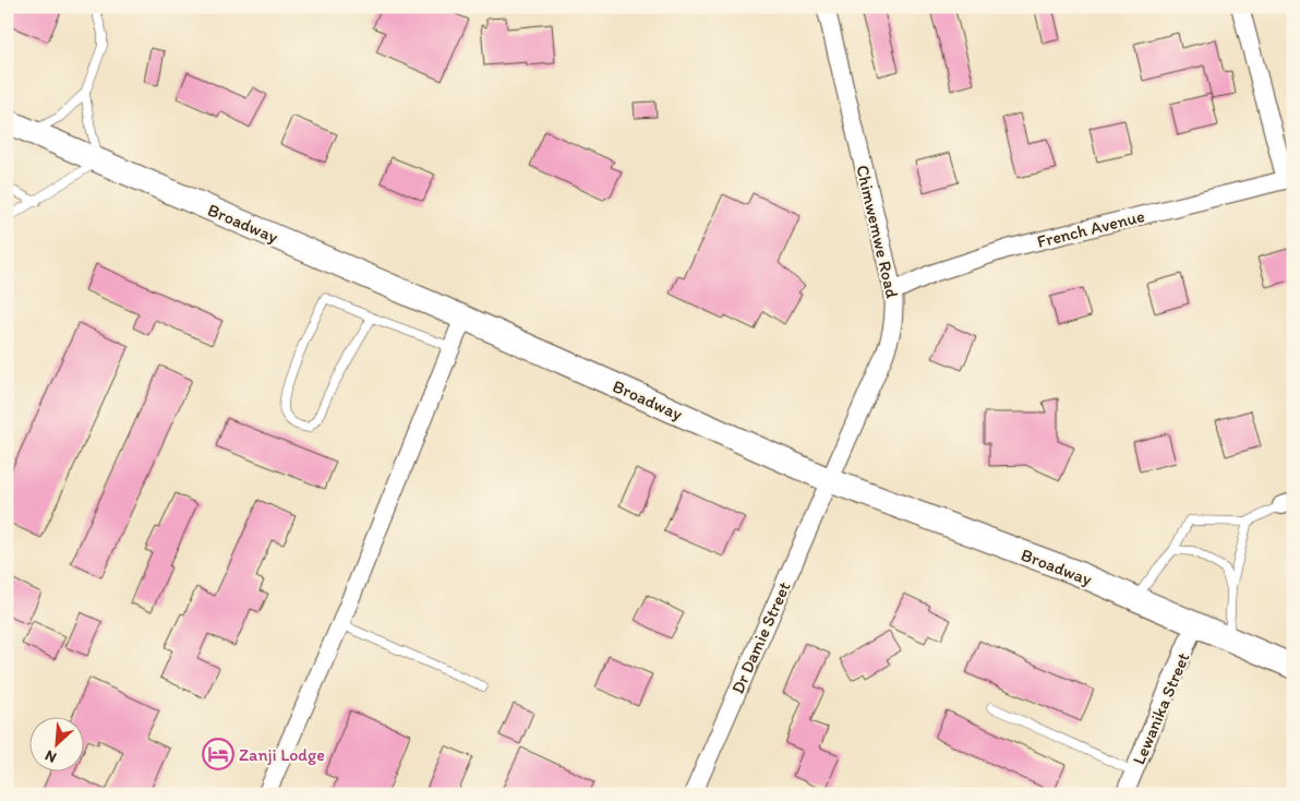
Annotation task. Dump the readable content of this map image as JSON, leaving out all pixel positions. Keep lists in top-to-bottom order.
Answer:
{
  "streets": {
    "main road": ["Broadway"],
    "street": [
      "French Avenue",
      "Chimwemwe Road",
      "Dr Damie Street",
      "Lewanika Street"
    ]
  },
  "crossings": [
    ["Broadway", "Chimwemwe Road"],
    ["Broadway", "Dr Damie Street"],
    ["Broadway", "Lewanika Street"],
    ["French Avenue", "Chimwemwe Road"],
    ["Chimwemwe Road", "Dr Damie Street"]
  ],
  "places": {
    "hotel": ["Zanji Lodge"]
  },
  "north": "bottom left"
}
